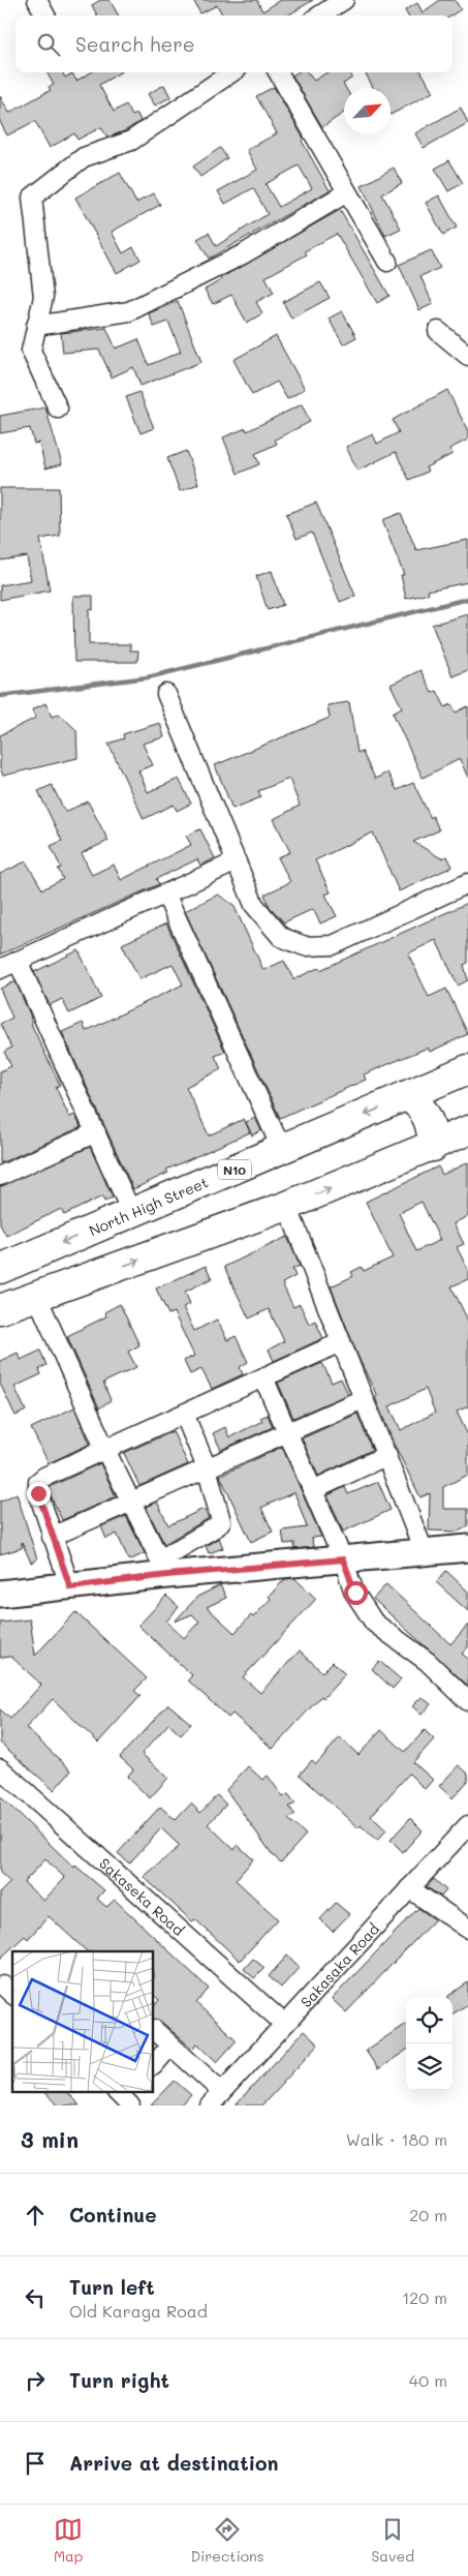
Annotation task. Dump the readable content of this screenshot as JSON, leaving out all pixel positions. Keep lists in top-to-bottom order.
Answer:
{
  "streets": {
    "highway": ["N10", "North High Street"],
    "street": ["Sakaseka Road", "Sakasaka Road"]
  },
  "crossings": [
    ["Sakaseka Road", "Sakasaka Road"]
  ],
  "north": "top right",
  "page": {
    "search": "Search here",
    "heading": ["3 min", "Walk · 180 m"],
    "list": [
      ["Continue", "20 m"],
      ["Turn left", "Old Karaga Road", "120 m"],
      ["Turn right", "40 m"],
      "Arrive at destination"
    ],
    "nav": ["Map", "Directions", "Saved"]
  }
}
